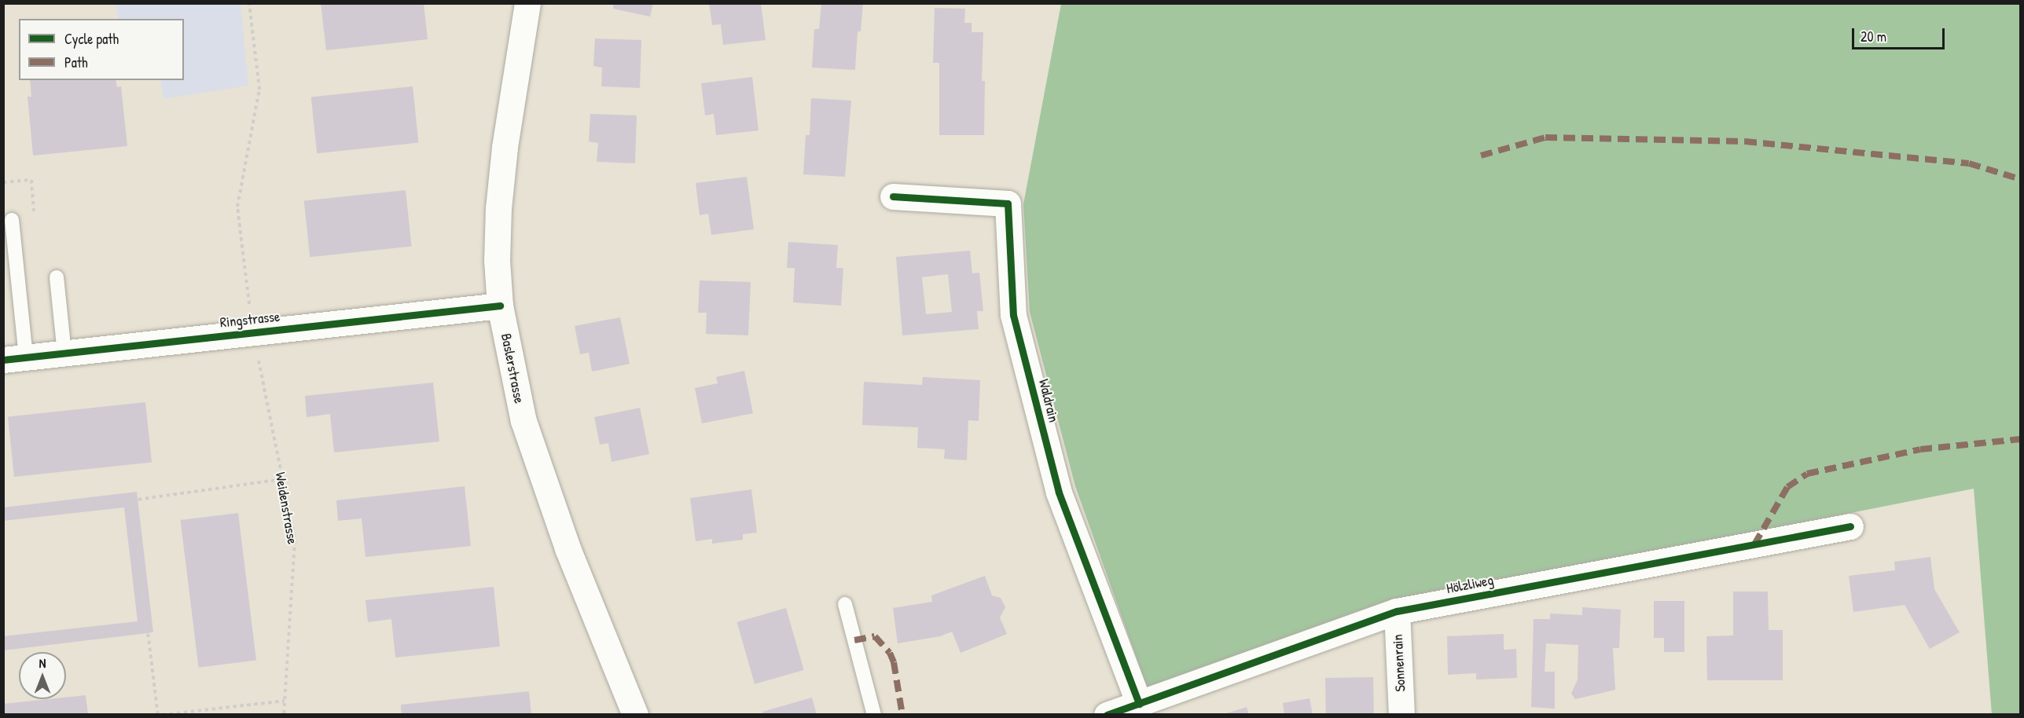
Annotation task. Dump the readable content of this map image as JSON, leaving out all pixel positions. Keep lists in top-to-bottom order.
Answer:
{
  "streets": {
    "street": [
      "Ringstrasse",
      "Baslerstrasse",
      "Waldrain",
      "Hölzliweg",
      "Sonnenrain"
    ],
    "path": ["Weidenstrasse"]
  },
  "crossings": [
    ["Ringstrasse", "Baslerstrasse"],
    ["Ringstrasse", "Weidenstrasse"],
    ["Waldrain", "Hölzliweg"],
    ["Hölzliweg", "Sonnenrain"]
  ],
  "legend": ["Cycle path", "Path"],
  "scale_bar": "20 m",
  "north": "top"
}
